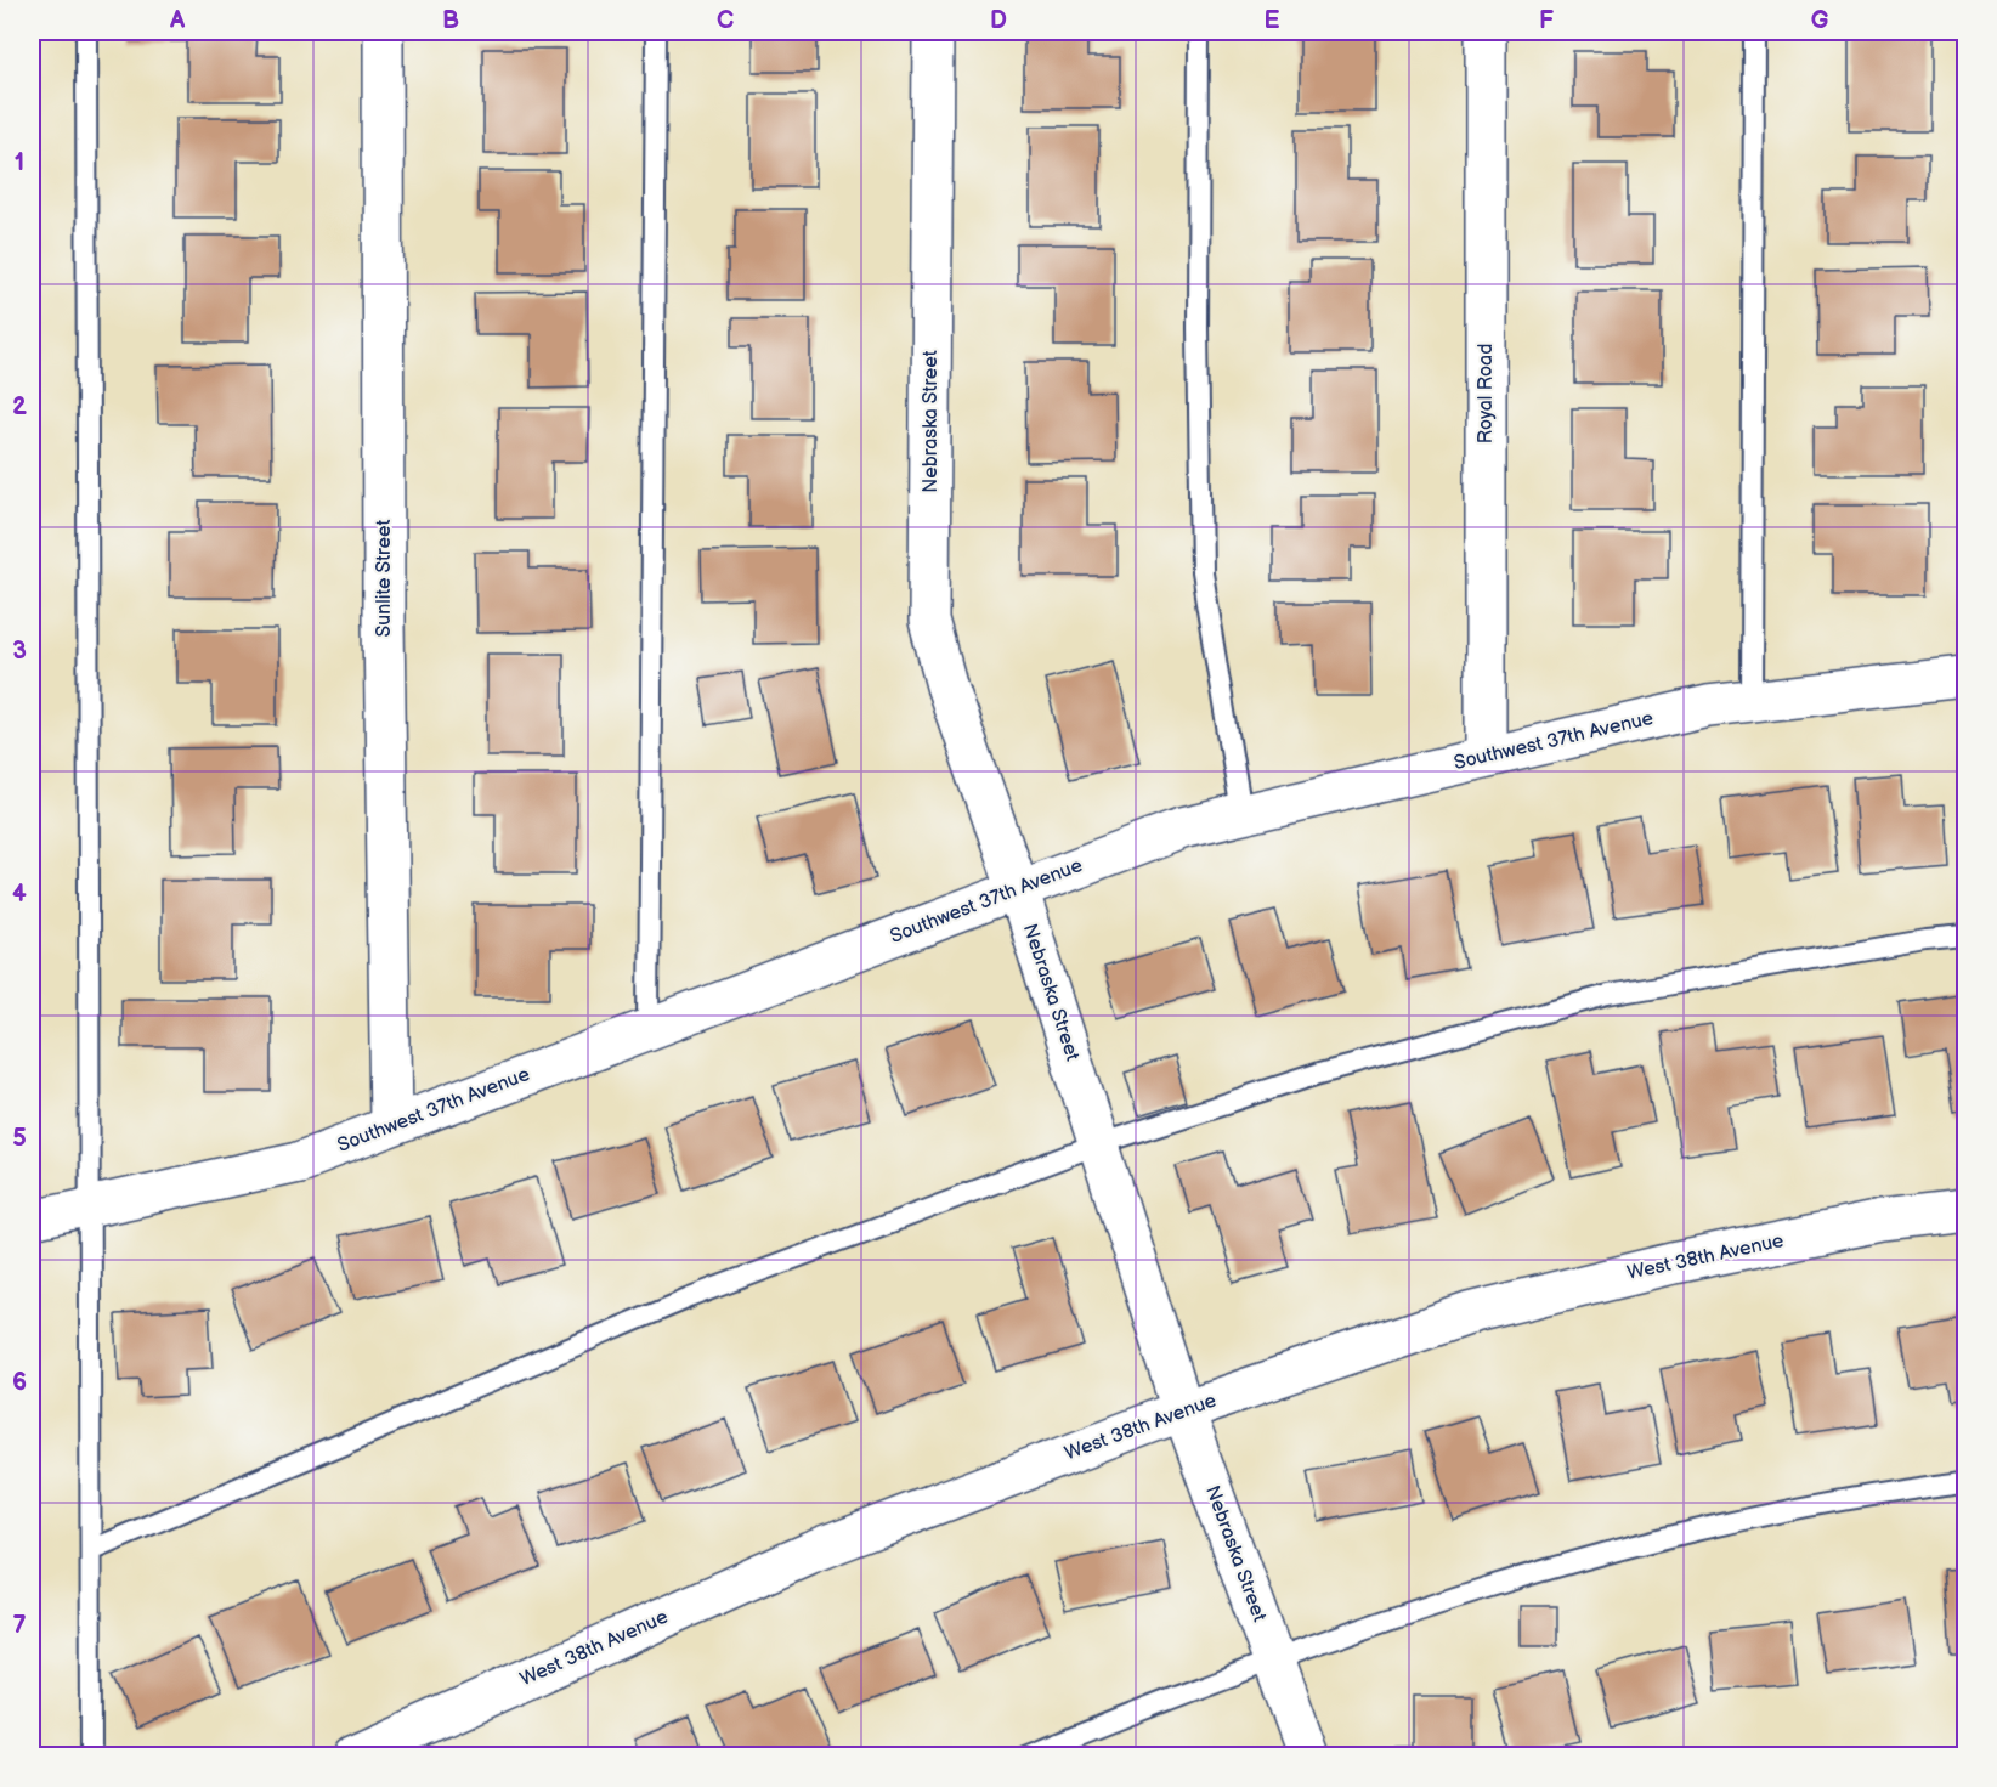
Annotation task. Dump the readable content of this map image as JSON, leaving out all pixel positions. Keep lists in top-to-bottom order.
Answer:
{
  "streets": {
    "street": [
      "Royal Road",
      "Nebraska Street",
      "Sunlite Street",
      "Southwest 37th Avenue",
      "West 38th Avenue"
    ]
  },
  "crossings": [
    ["Royal Road", "Southwest 37th Avenue"],
    ["Nebraska Street", "Southwest 37th Avenue"],
    ["Nebraska Street", "West 38th Avenue"],
    ["Sunlite Street", "Southwest 37th Avenue"]
  ],
  "grid": {
    "columns": [
      "A",
      "B",
      "C",
      "D",
      "E",
      "F",
      "G"
    ],
    "rows": [
      "1",
      "2",
      "3",
      "4",
      "5",
      "6",
      "7"
    ]
  }
}
